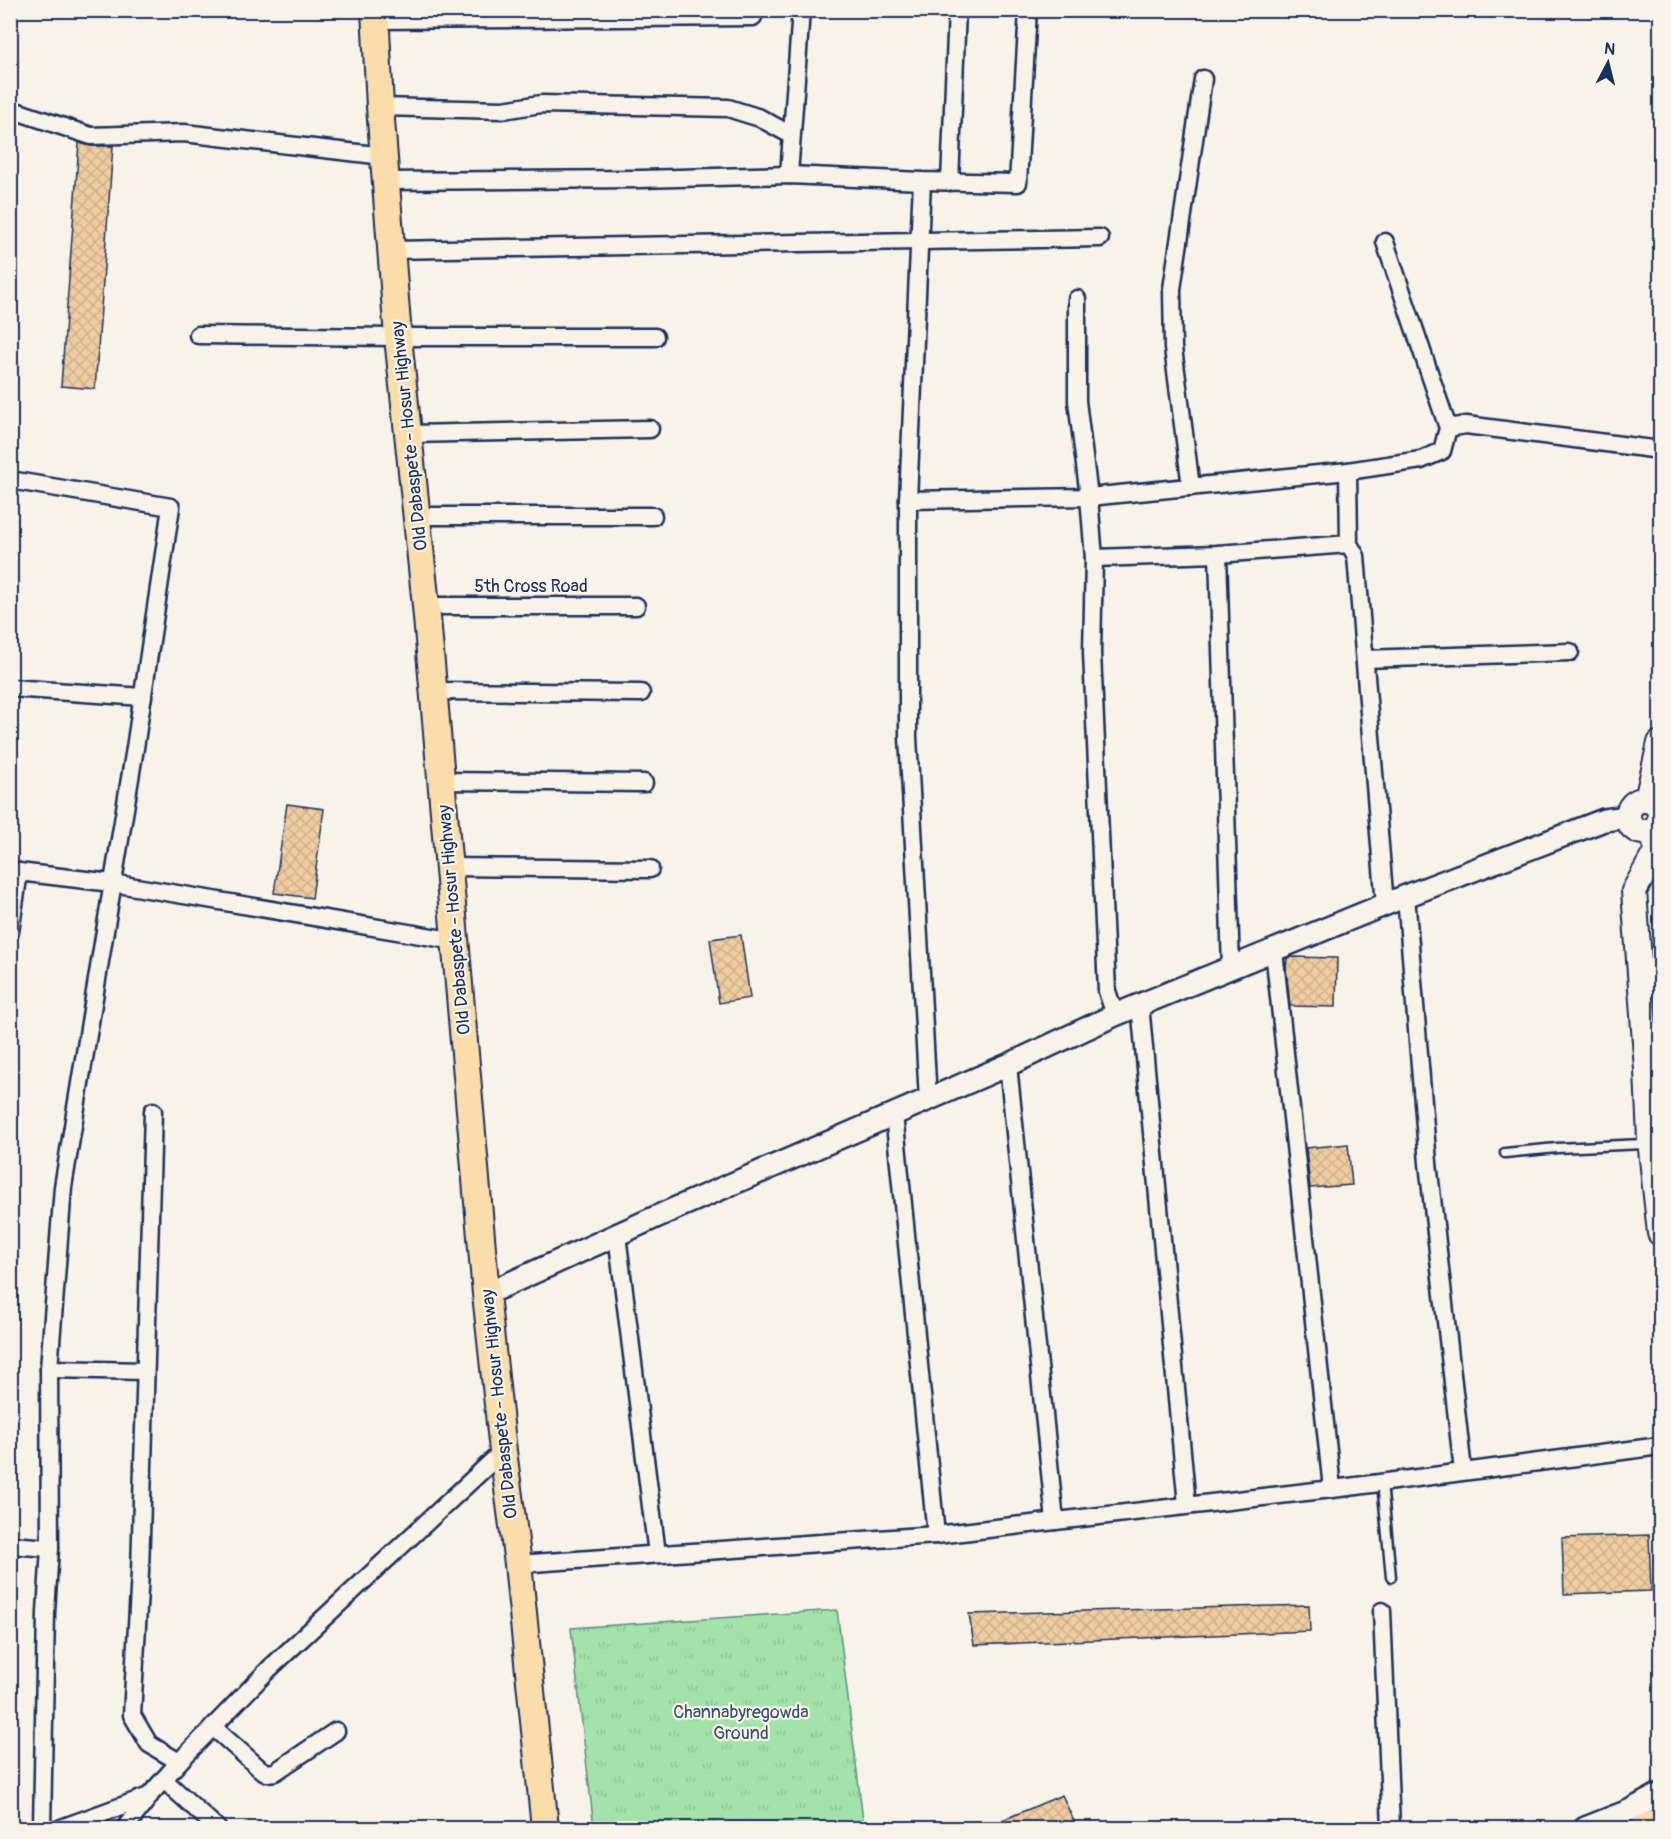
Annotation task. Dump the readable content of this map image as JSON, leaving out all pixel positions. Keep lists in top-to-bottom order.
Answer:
{
  "streets": {
    "main road": ["Old Dabaspete - Hosur Highway"],
    "street": ["5th Cross Road"]
  },
  "crossings": [
    ["Old Dabaspete - Hosur Highway", "5th Cross Road"]
  ],
  "parks": ["Channabyregowda Ground"],
  "north": "top"
}
